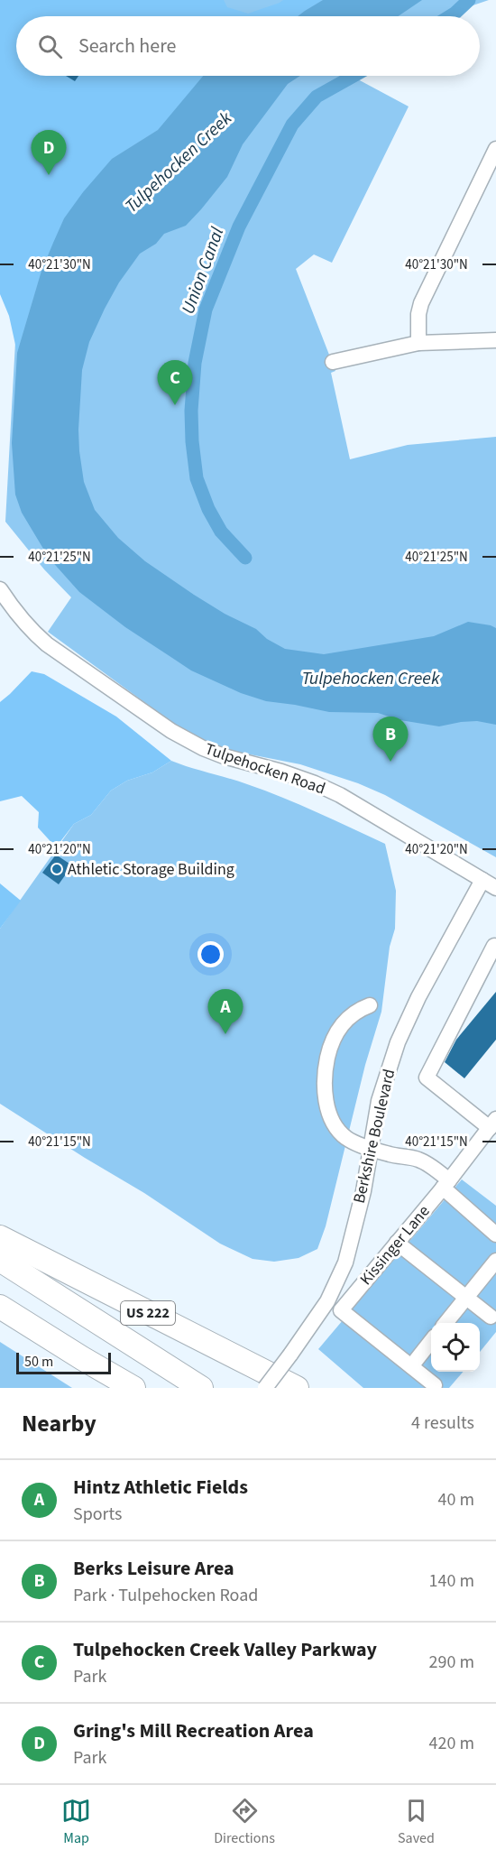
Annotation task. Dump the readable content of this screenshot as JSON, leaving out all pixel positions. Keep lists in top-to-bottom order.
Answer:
{
  "streets": {
    "highway": ["US 222"],
    "street": ["Tulpehocken Road", "Berkshire Boulevard", "Kissinger Lane"]
  },
  "crossings": [
    ["Tulpehocken Road", "Berkshire Boulevard"]
  ],
  "water": ["Tulpehocken Creek", "Union Canal"],
  "places": ["Athletic Storage Building"],
  "scale_bar": "50 m",
  "page": {
    "search": "Search here",
    "pins": [
      "D",
      "C",
      "B",
      "A"
    ],
    "scale": "50 m",
    "heading": ["Nearby", "4 results"],
    "list": [
      {
        "mark": "A",
        "name": "Hintz Athletic Fields",
        "note": "Sports",
        "value": "40 m"
      },
      {
        "mark": "B",
        "name": "Berks Leisure Area",
        "note": "Park · Tulpehocken Road",
        "value": "140 m"
      },
      {
        "mark": "C",
        "name": "Tulpehocken Creek Valley Parkway",
        "note": "Park",
        "value": "290 m"
      },
      {
        "mark": "D",
        "name": "Gring's Mill Recreation Area",
        "note": "Park",
        "value": "420 m"
      }
    ],
    "nav": ["Map", "Directions", "Saved"]
  },
  "coordinates": [
    "40°21'30\"N",
    "40°21'25\"N",
    "40°21'20\"N",
    "40°21'15\"N"
  ]
}
